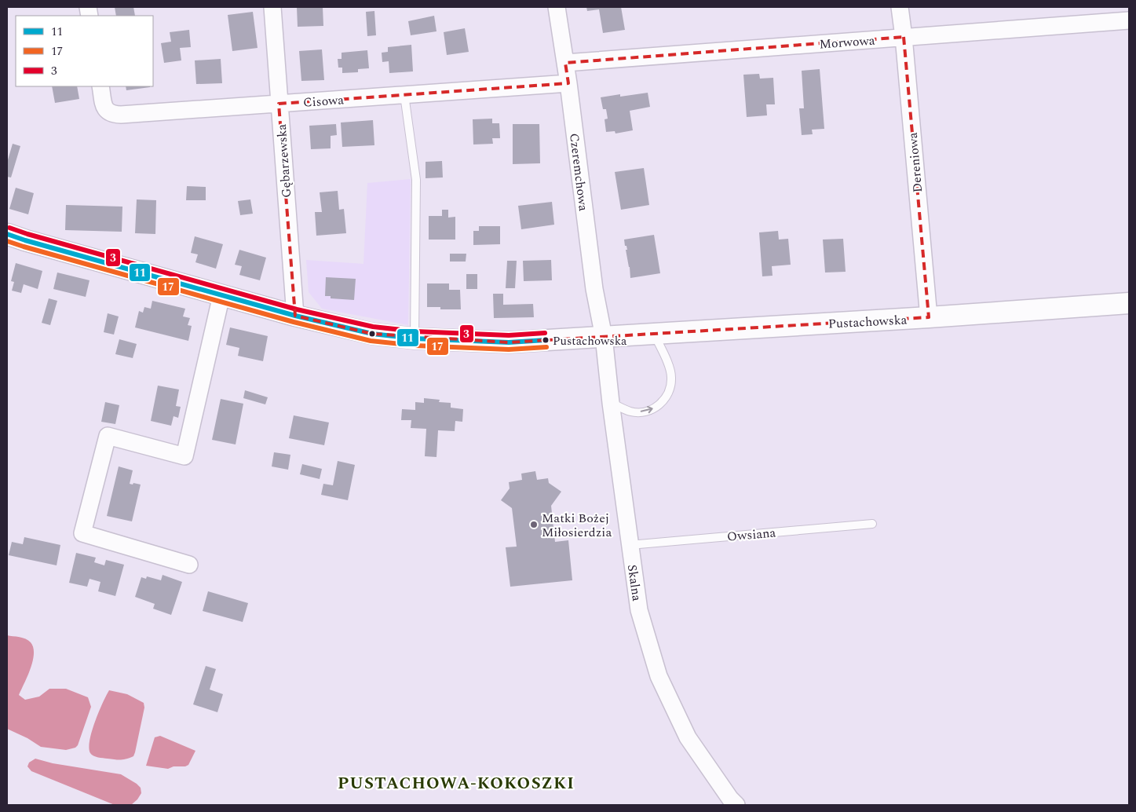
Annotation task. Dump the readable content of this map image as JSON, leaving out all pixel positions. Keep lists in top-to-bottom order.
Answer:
{
  "streets": {
    "street": [
      "Morwowa",
      "Cisowa",
      "Gębarzewska",
      "Dereniowa",
      "Czeremchowa",
      "Pustachowska",
      "Skalna"
    ],
    "lane": ["Owsiana"]
  },
  "crossings": [
    ["Morwowa", "Dereniowa"],
    ["Morwowa", "Czeremchowa"],
    ["Cisowa", "Gębarzewska"],
    ["Cisowa", "Czeremchowa"],
    ["Gębarzewska", "Pustachowska"],
    ["Dereniowa", "Pustachowska"],
    ["Czeremchowa", "Pustachowska"],
    ["Czeremchowa", "Skalna"],
    ["Pustachowska", "Skalna"],
    ["Owsiana", "Skalna"]
  ],
  "districts": ["PUSTACHOWA-KOKOSZKI"],
  "places": ["Pustachowska", "Matki Bożej Miłosierdzia"],
  "lines": ["transit line 3", "transit line 11", "transit line 17"],
  "legend": ["11", "17", "3"]
}
